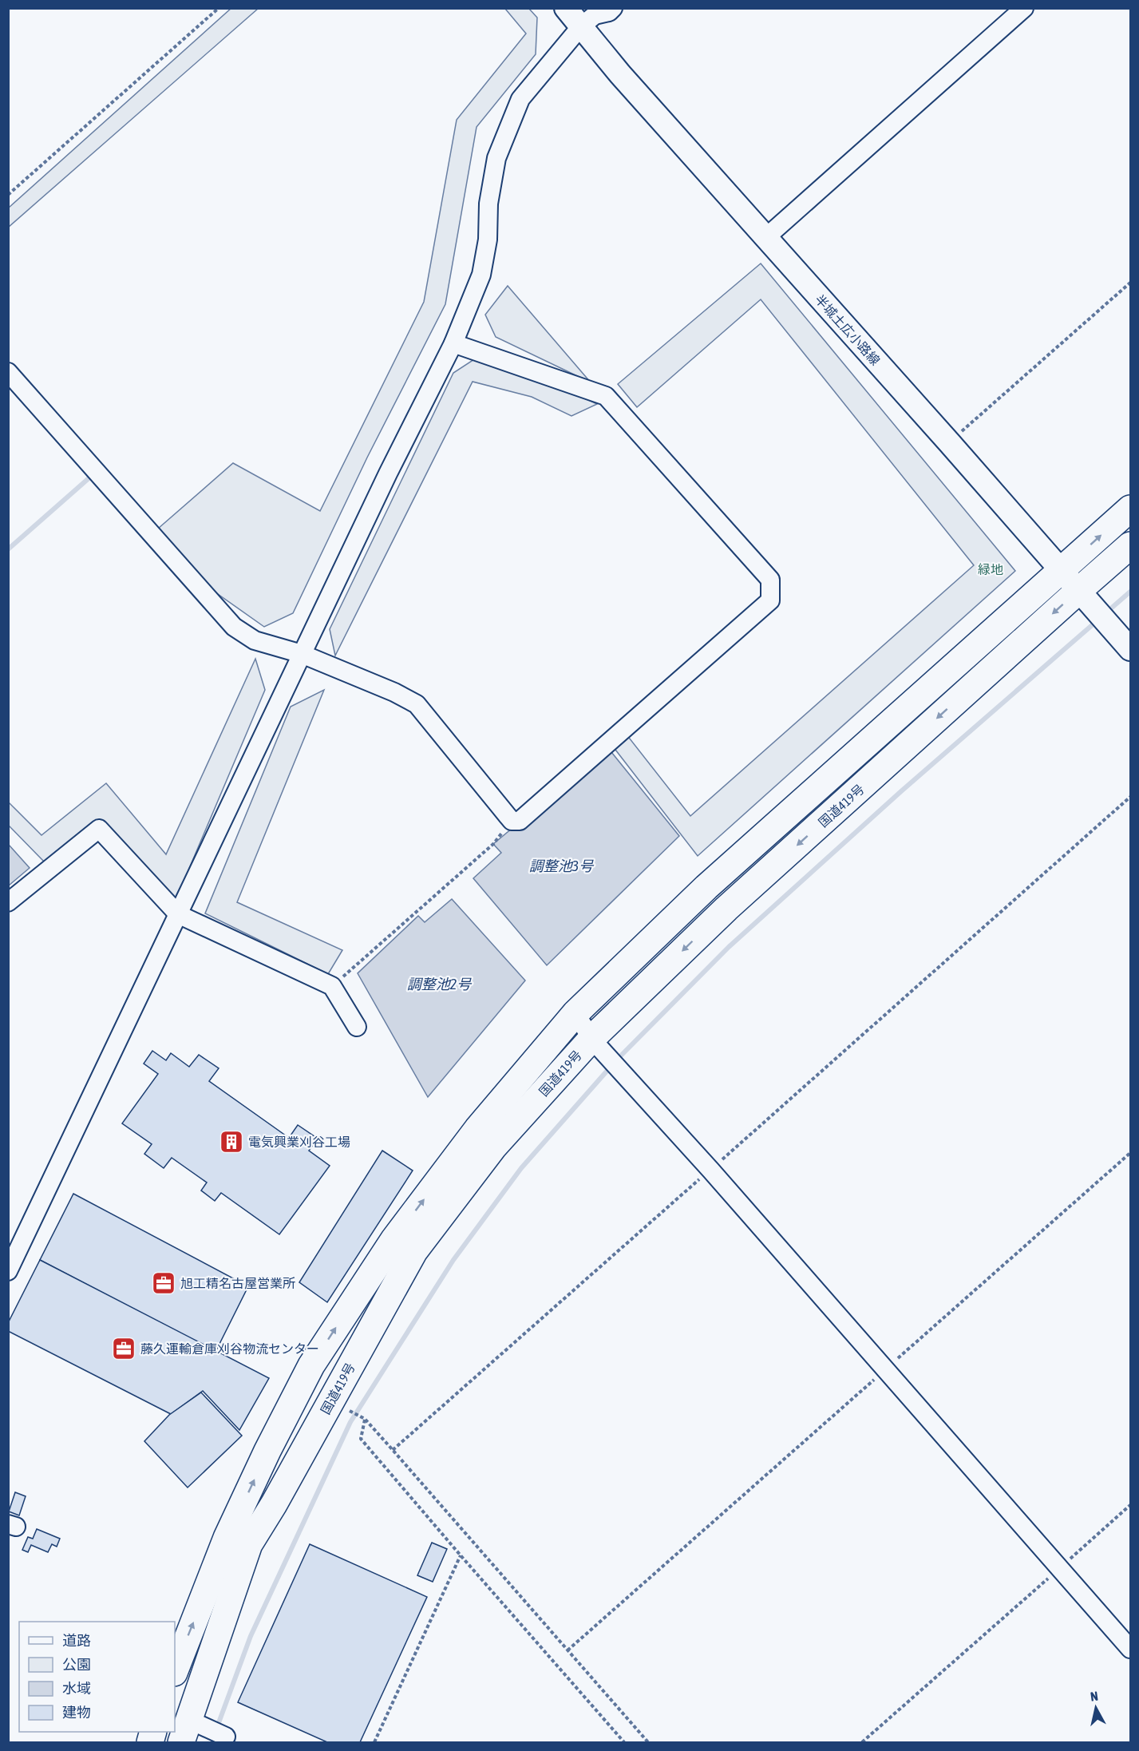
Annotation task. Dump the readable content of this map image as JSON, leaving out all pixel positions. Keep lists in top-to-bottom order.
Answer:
{
  "streets": {
    "highway": ["国道419号"],
    "main road": ["半城土広小路線"]
  },
  "crossings": [
    ["半城土広小路線", "国道419号"]
  ],
  "water": ["調整池3号", "調整池2号"],
  "parks": ["緑地"],
  "places": {
    "building": ["電気興業刈谷工場"],
    "office": ["旭工精名古屋営業所", "藤久運輸倉庫刈谷物流センター"]
  },
  "legend": [
    "道路",
    "公園",
    "水域",
    "建物"
  ],
  "north": "top"
}
